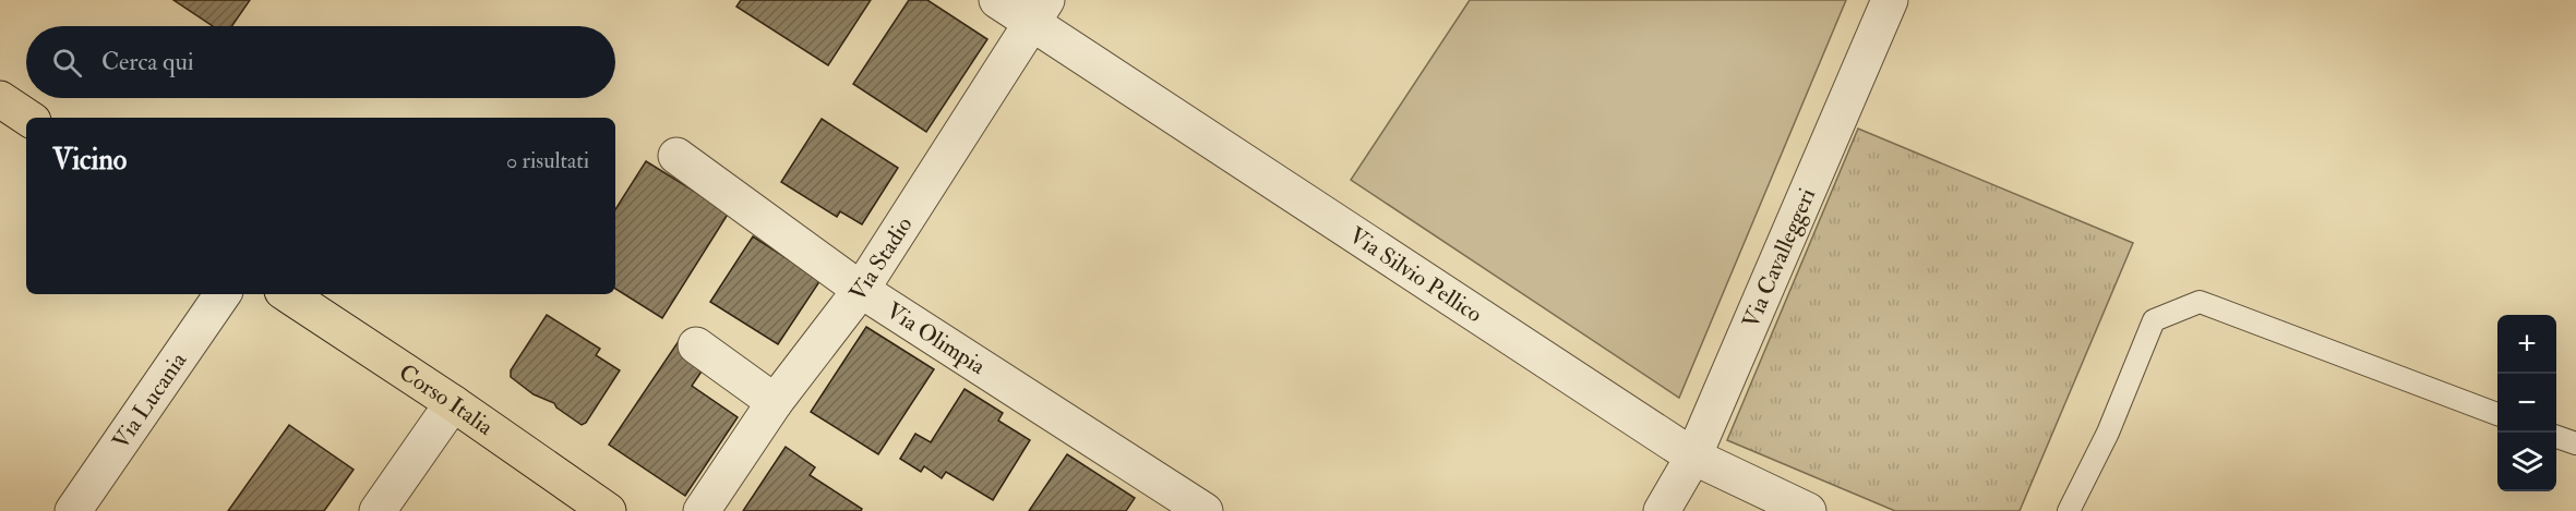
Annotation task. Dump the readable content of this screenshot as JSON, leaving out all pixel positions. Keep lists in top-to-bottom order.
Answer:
{
  "streets": {
    "main road": ["Corso Italia"],
    "street": [
      "Via Cavalleggeri",
      "Via Stadio",
      "Via Silvio Pellico",
      "Via Olimpia",
      "Via Lucania"
    ]
  },
  "crossings": [
    ["Via Cavalleggeri", "Via Silvio Pellico"],
    ["Via Stadio", "Via Silvio Pellico"],
    ["Via Stadio", "Via Olimpia"]
  ],
  "page": {
    "search": "Cerca qui",
    "heading": ["Vicino", "0 risultati"],
    "map_buttons": ["+", "−"]
  }
}
